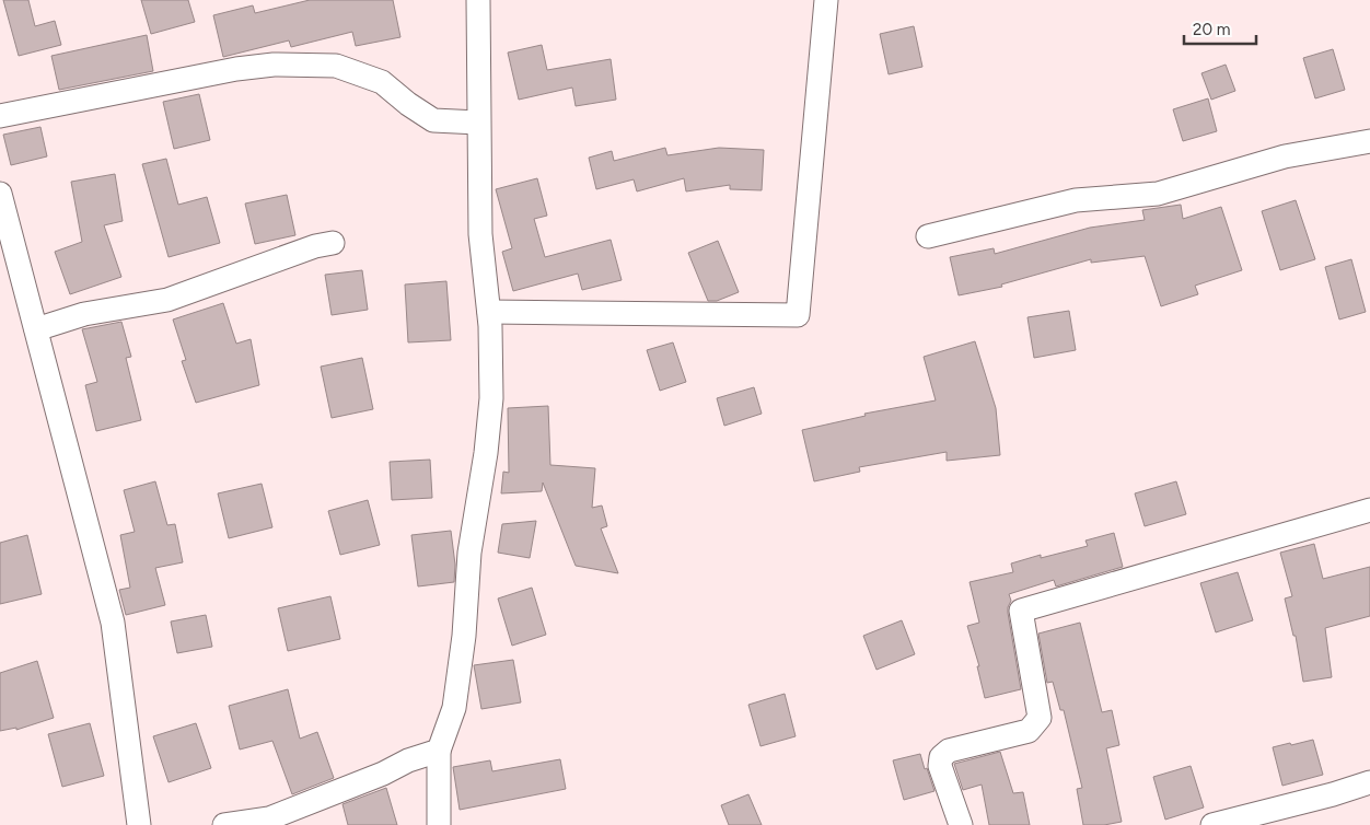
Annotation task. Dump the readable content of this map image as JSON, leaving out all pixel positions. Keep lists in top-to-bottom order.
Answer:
{
  "scale_bar": "20 m"
}
